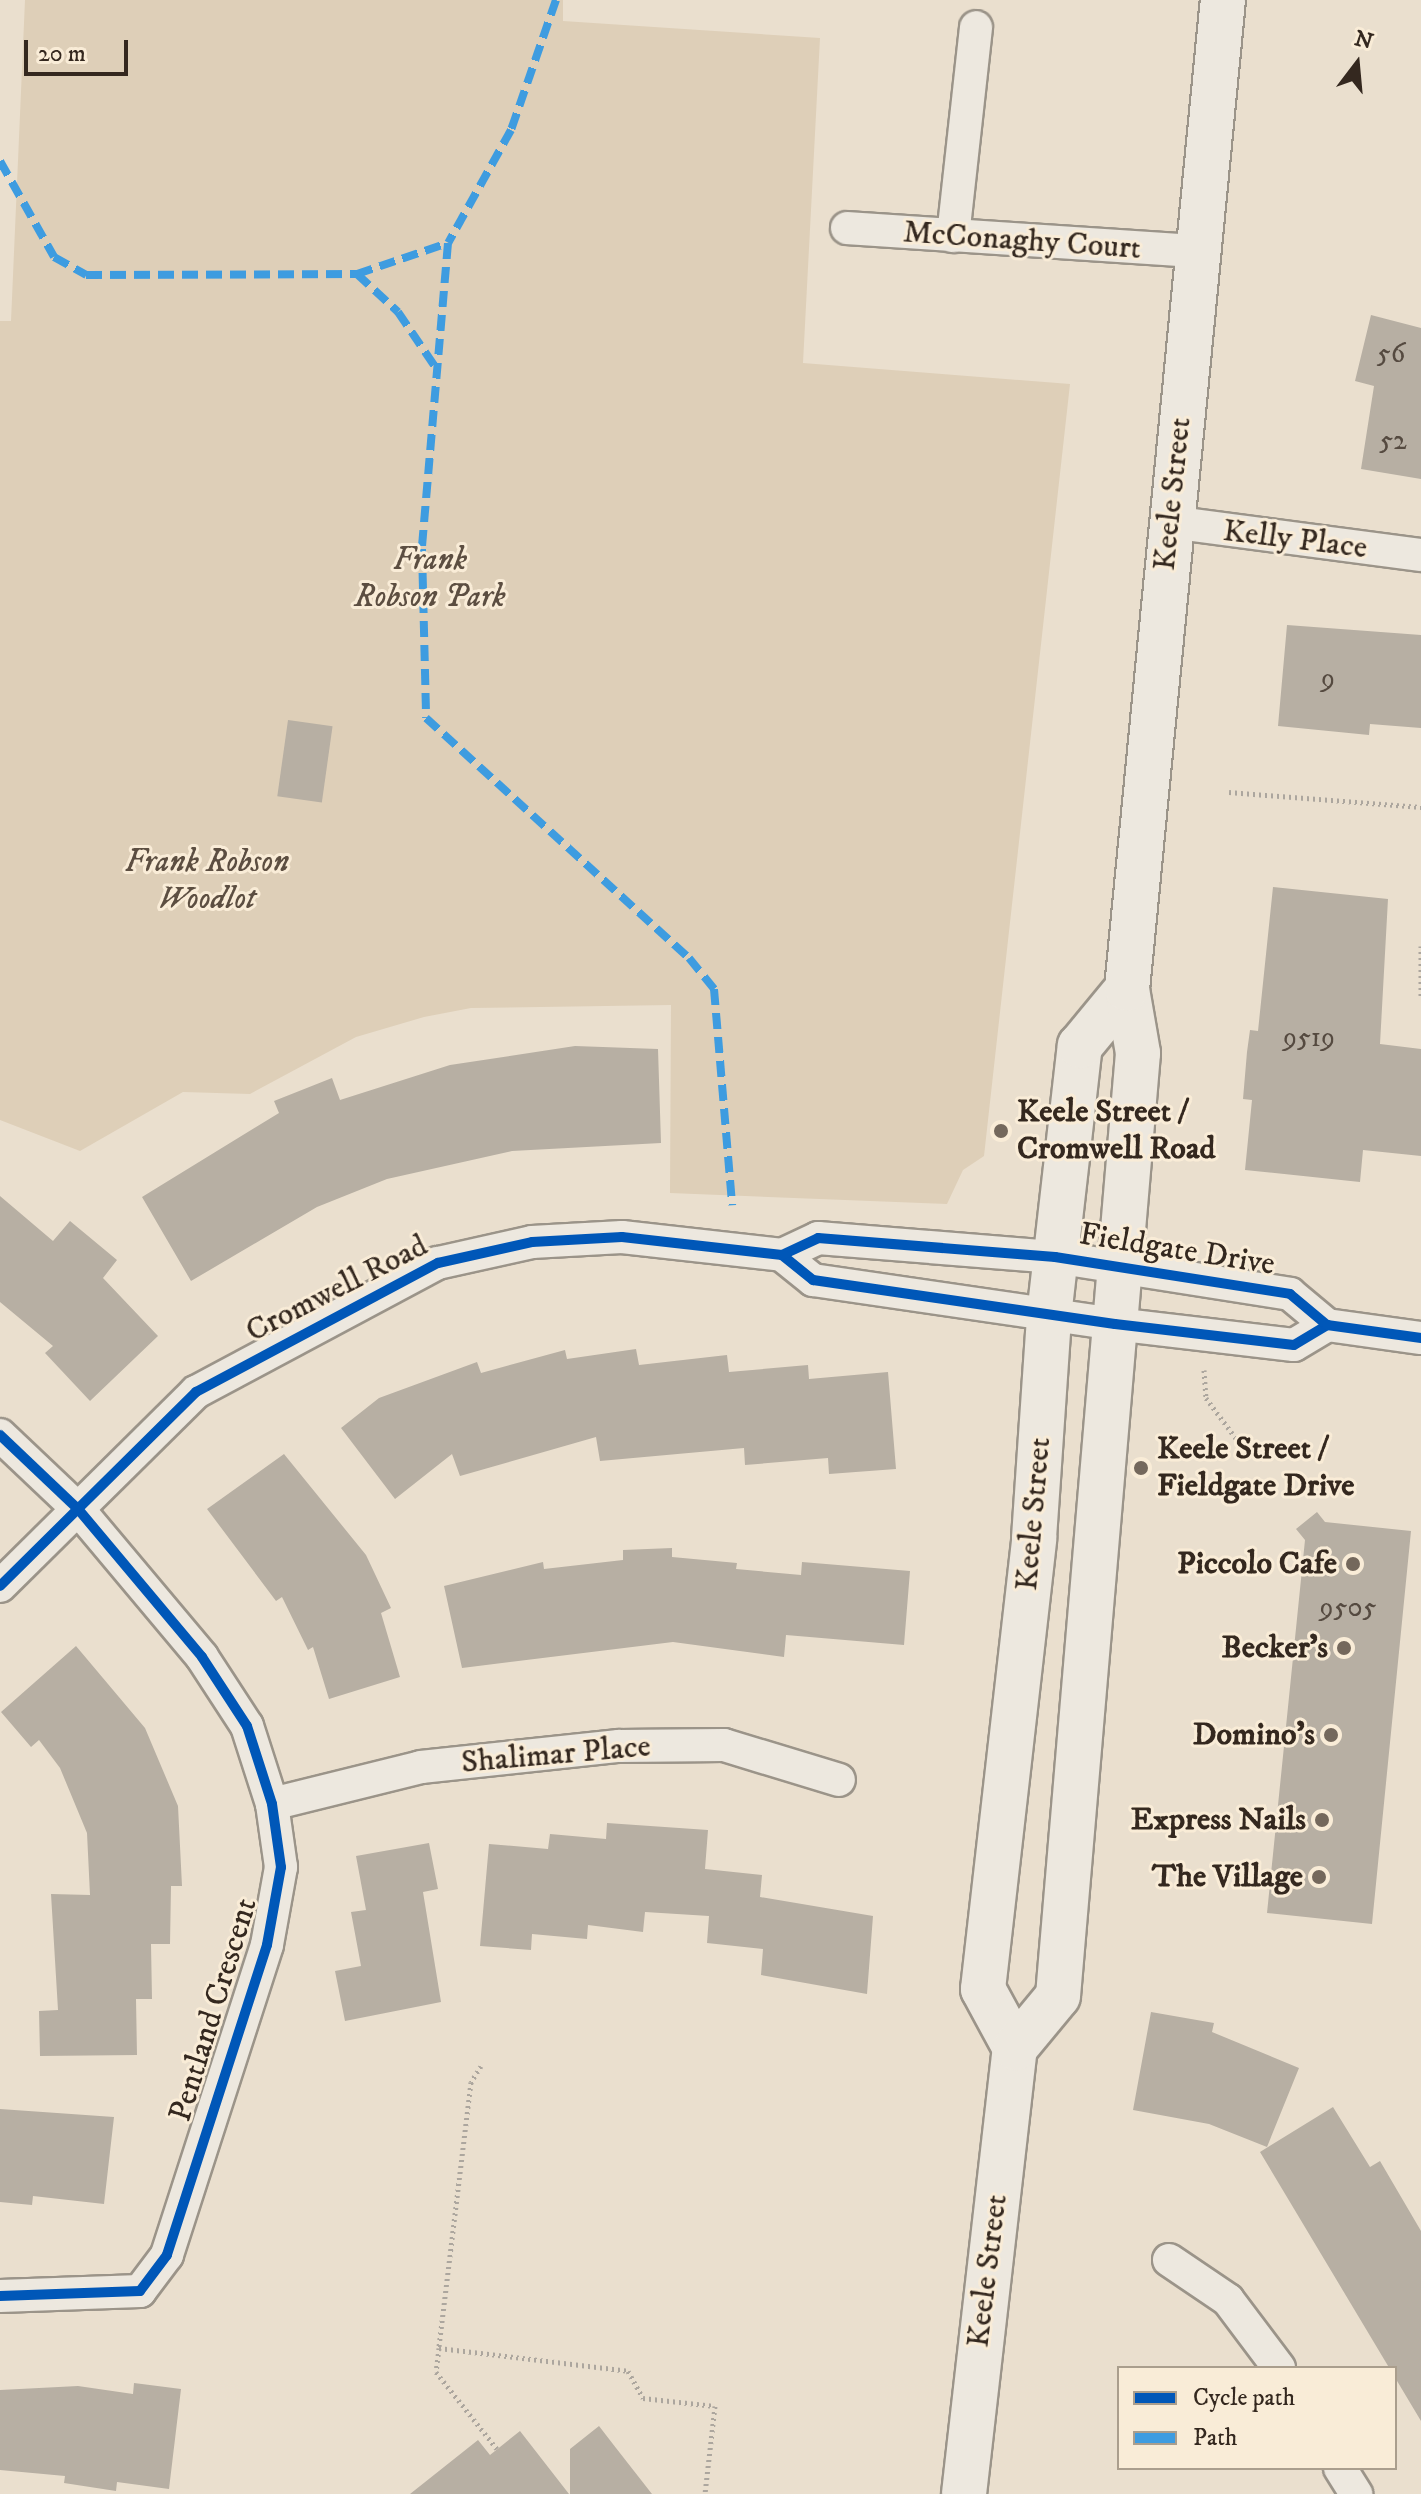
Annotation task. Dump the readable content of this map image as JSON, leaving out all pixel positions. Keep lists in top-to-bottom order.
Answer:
{
  "streets": {
    "main road": ["Keele Street"],
    "street": [
      "McConaghy Court",
      "Kelly Place",
      "Fieldgate Drive",
      "Cromwell Road",
      "Shalimar Place",
      "Pentland Crescent"
    ]
  },
  "crossings": [
    ["McConaghy Court", "Keele Street"],
    ["Keele Street", "Kelly Place"],
    ["Keele Street", "Fieldgate Drive"],
    ["Cromwell Road", "Pentland Crescent"],
    ["Shalimar Place", "Pentland Crescent"]
  ],
  "parks": ["Frank Robson Park", "Frank Robson Woodlot"],
  "places": [
    "Keele Street / Cromwell Road",
    "Keele Street / Fieldgate Drive",
    "Piccolo Cafe",
    "Becker's",
    "Domino's",
    "Express Nails",
    "The Village"
  ],
  "house_numbers": [
    "56",
    "52",
    "9",
    "9519",
    "9505"
  ],
  "legend": ["Cycle path", "Path"],
  "scale_bar": "20 m",
  "north": "top"
}
